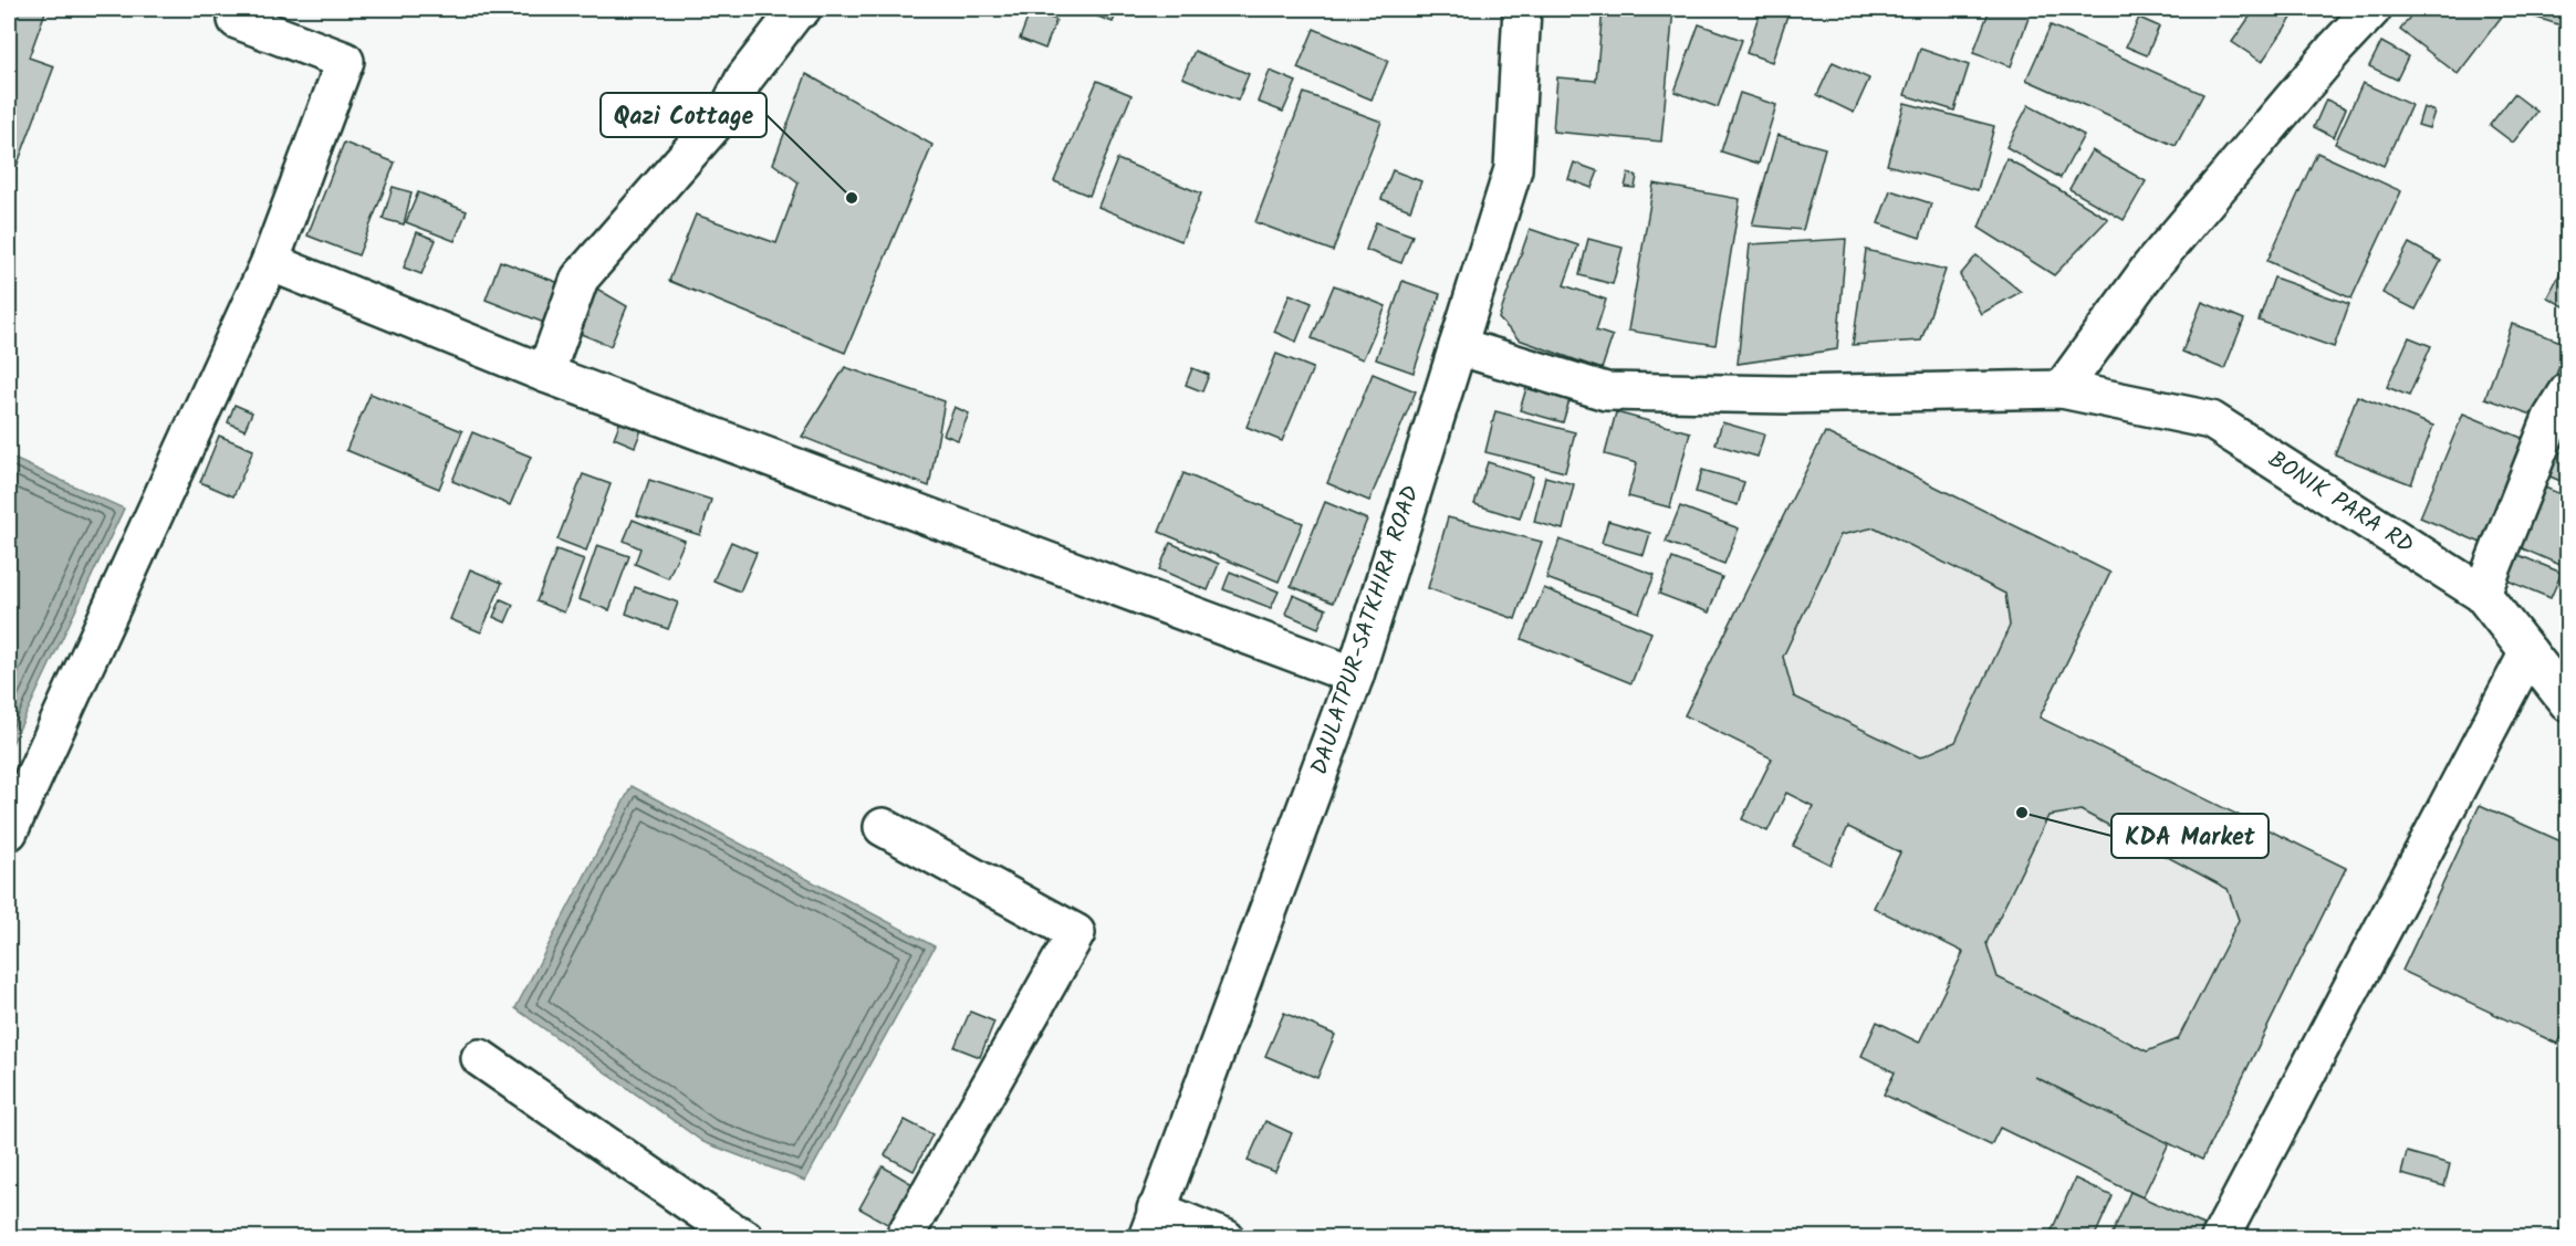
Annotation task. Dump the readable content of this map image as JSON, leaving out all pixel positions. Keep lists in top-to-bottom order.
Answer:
{
  "streets": {
    "street": ["BONIK PARA RD", "DAULATPUR-SATKHIRA ROAD"]
  },
  "crossings": [
    ["BONIK PARA RD", "DAULATPUR-SATKHIRA ROAD"]
  ],
  "places": ["Qazi Cottage", "KDA Market"]
}
